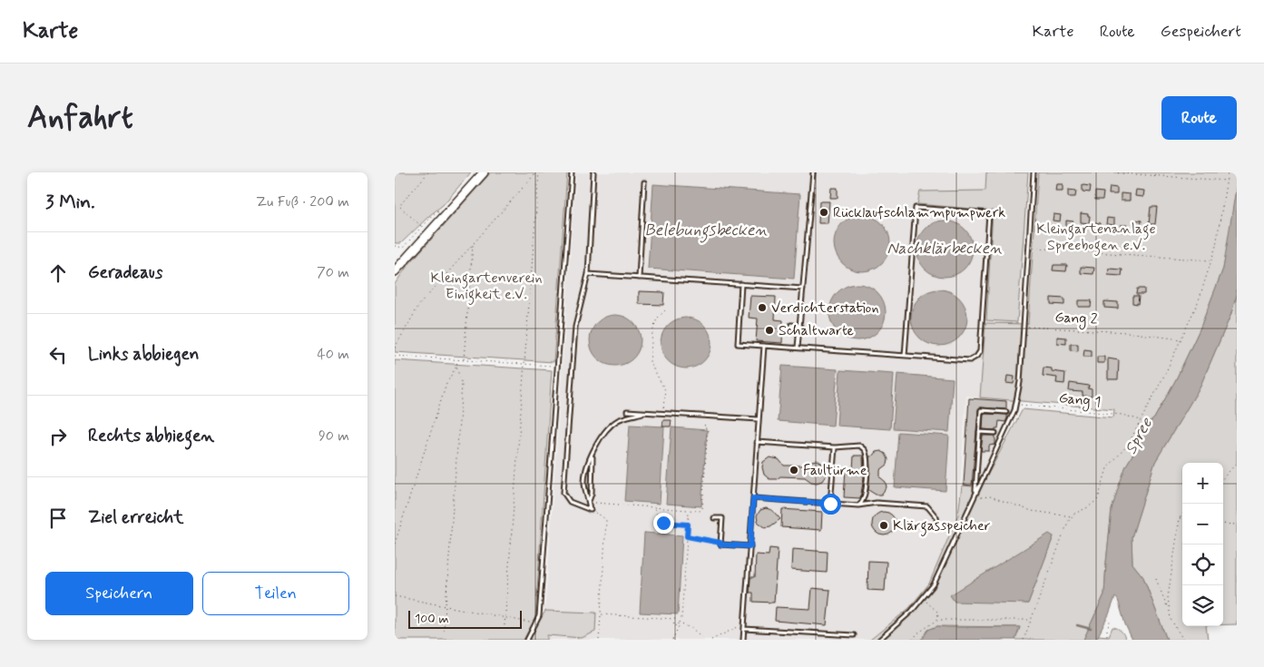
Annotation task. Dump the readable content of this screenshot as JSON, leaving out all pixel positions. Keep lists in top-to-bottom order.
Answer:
{
  "streets": {
    "path": ["Gang 2", "Gang 1"]
  },
  "water": ["Belebungsbecken", "Nachklärbecken", "Spree"],
  "parks": ["Kleingartenanlage Spreebogen e.V.", "Kleingartenverein Einigkeit e.V."],
  "places": [
    "Rücklaufschlammpumpwerk",
    "Verdichterstation",
    "Schaltwarte",
    "Faultürme",
    "Klärgasspeicher"
  ],
  "scale_bar": "100 m",
  "page": {
    "header": "Karte",
    "nav": ["Karte", "Route", "Gespeichert"],
    "buttons": [
      "Route",
      ["Speichern", "Teilen"]
    ],
    "title": "Anfahrt",
    "heading": ["3 Min.", "Zu Fuß · 200 m"],
    "list": [
      ["Geradeaus", "70 m"],
      ["Links abbiegen", "40 m"],
      ["Rechts abbiegen", "90 m"],
      "Ziel erreicht"
    ],
    "map_buttons": ["+", "−"],
    "scale": "100 m"
  }
}
